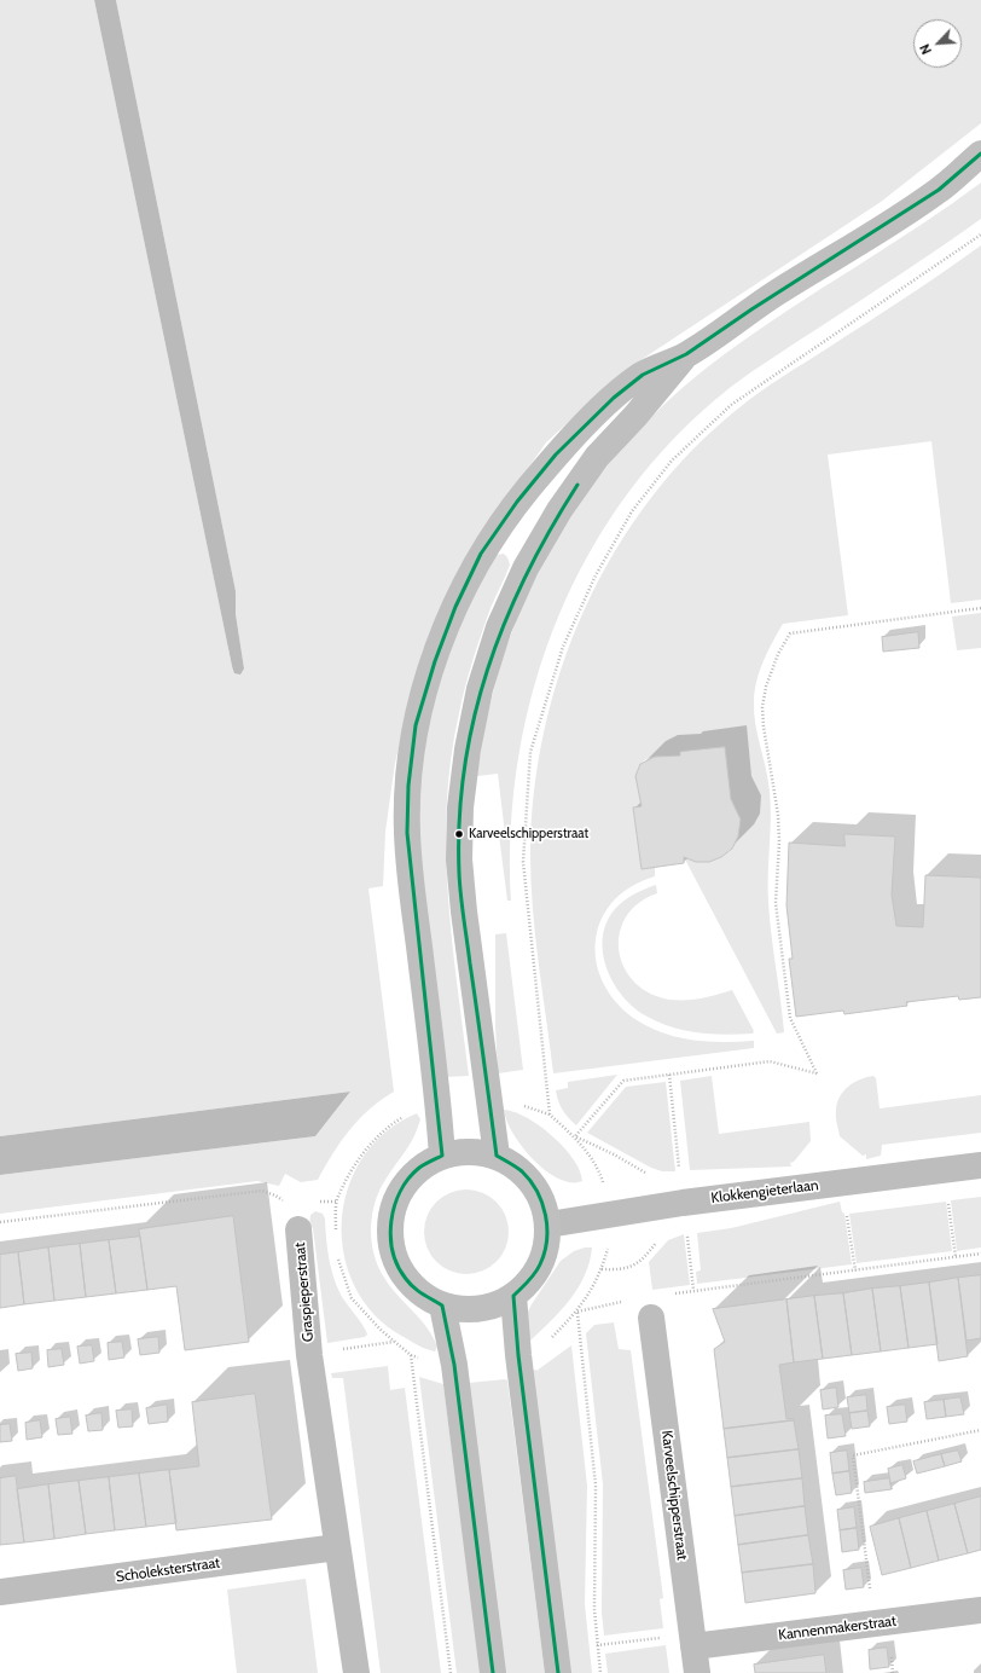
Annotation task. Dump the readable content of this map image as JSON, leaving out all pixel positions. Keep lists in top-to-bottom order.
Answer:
{
  "streets": {
    "street": [
      "Klokkengieterlaan",
      "Graspieperstraat",
      "Karveelschipperstraat",
      "Scholeksterstraat",
      "Kannenmakerstraat"
    ]
  },
  "crossings": [
    ["Graspieperstraat", "Scholeksterstraat"],
    ["Karveelschipperstraat", "Kannenmakerstraat"]
  ],
  "places": ["Karveelschipperstraat"],
  "north": "bottom left"
}
